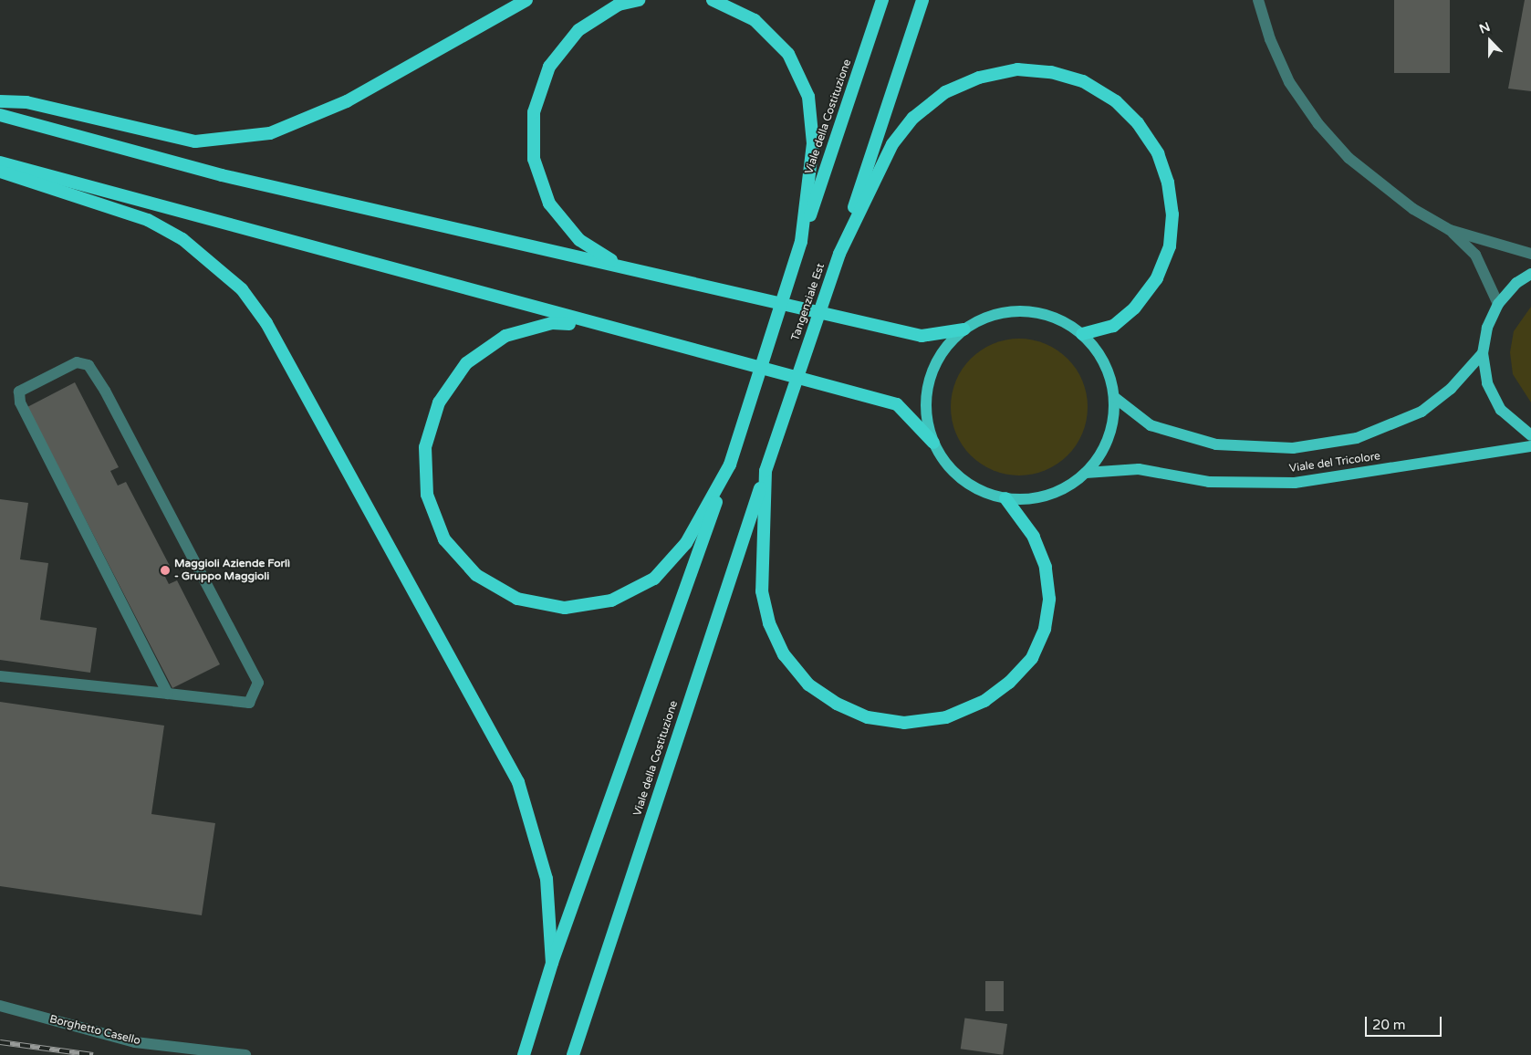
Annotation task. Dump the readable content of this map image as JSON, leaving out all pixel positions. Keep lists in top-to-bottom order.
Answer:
{
  "streets": {
    "highway": ["Viale della Costituzione", "Tangenziale Est"],
    "main road": ["Viale del Tricolore"],
    "street": ["Borghetto Casello"]
  },
  "crossings": [
    ["Viale della Costituzione", "Tangenziale Est"]
  ],
  "places": ["Maggioli Aziende Forlì - Gruppo Maggioli"],
  "scale_bar": "20 m",
  "north": "top"
}
